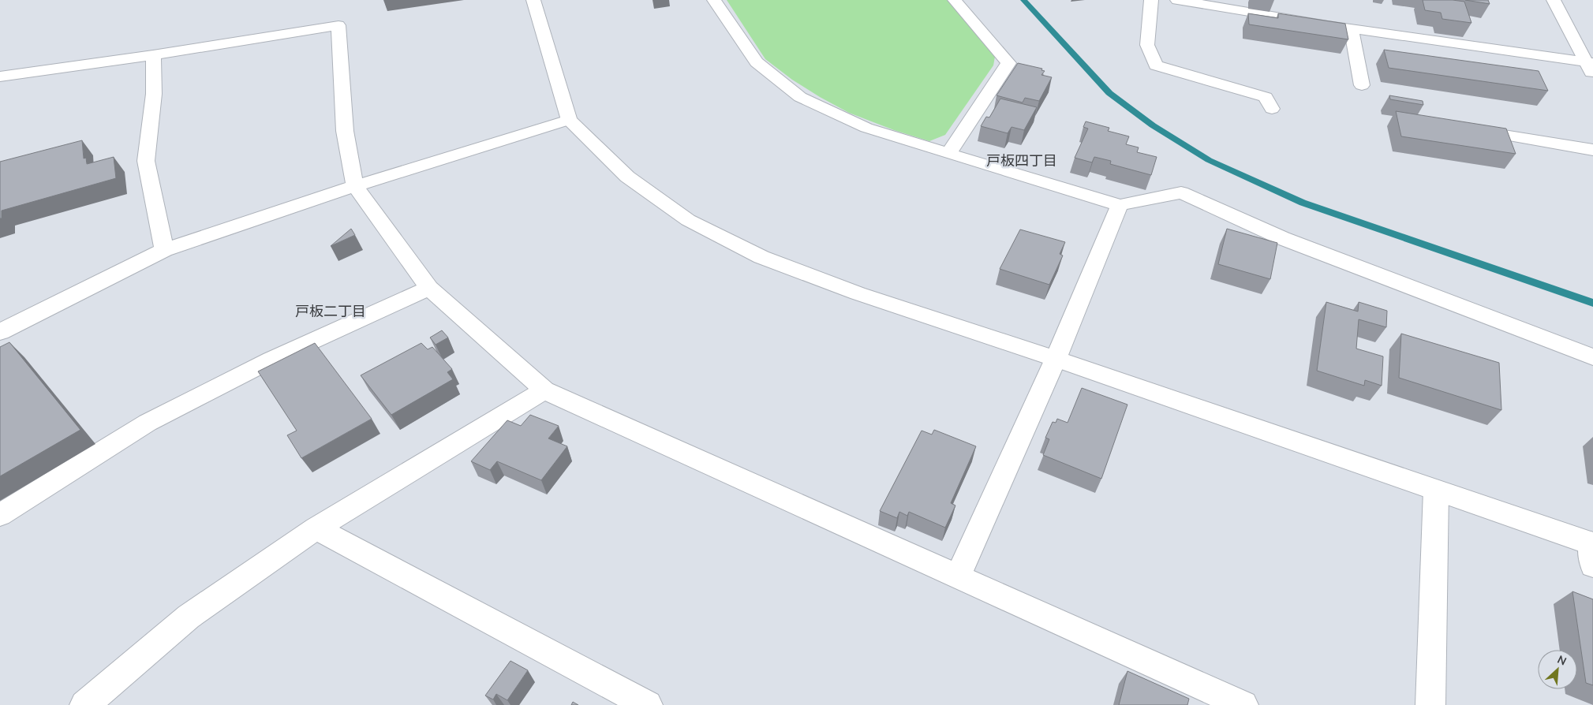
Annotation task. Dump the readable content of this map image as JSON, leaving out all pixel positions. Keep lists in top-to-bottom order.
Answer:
{
  "districts": ["戸板四丁目", "戸板二丁目"],
  "north": "top right"
}
